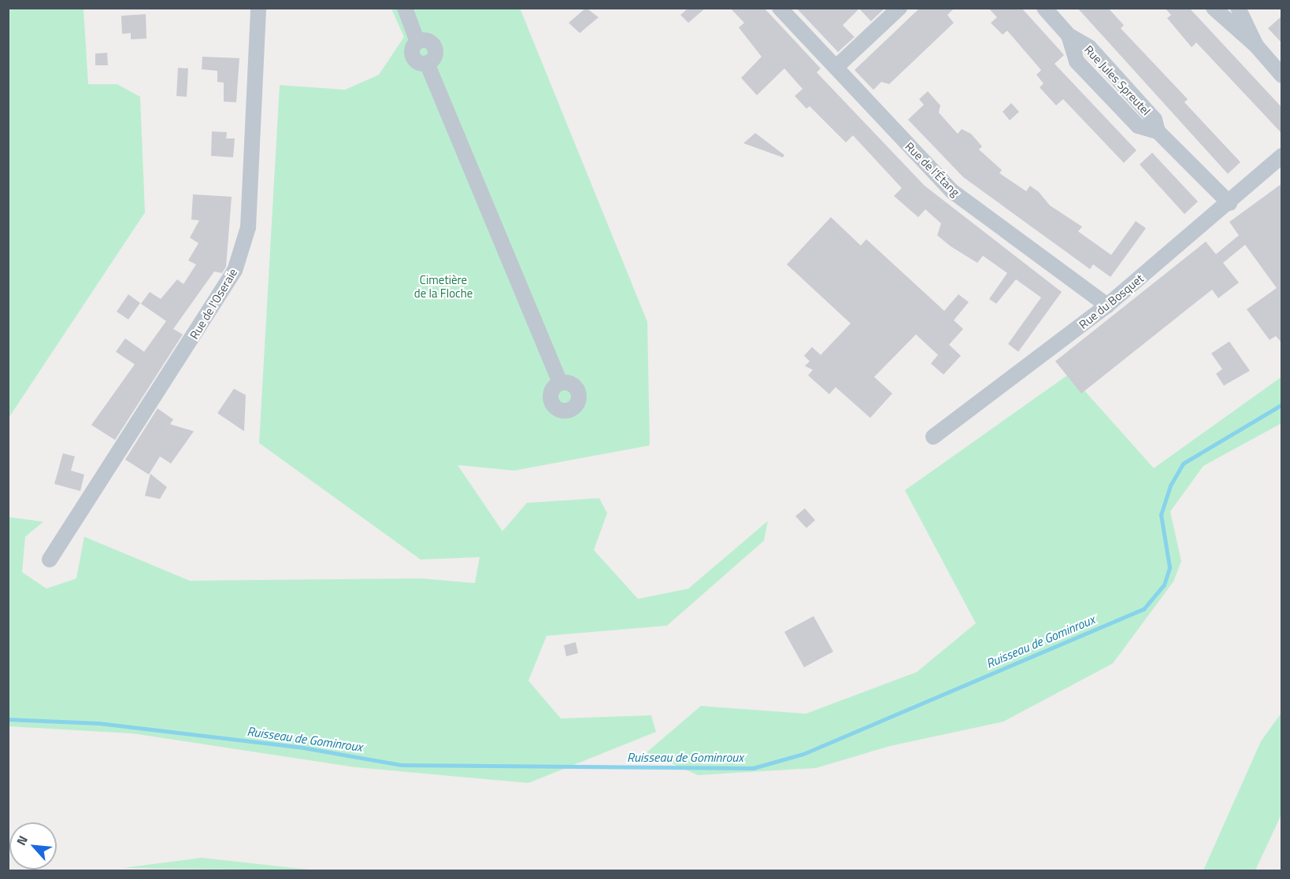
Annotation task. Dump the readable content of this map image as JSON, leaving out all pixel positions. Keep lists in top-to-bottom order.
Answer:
{
  "streets": {
    "street": [
      "Rue Jules Spreutel",
      "Rue de l'Étang",
      "Rue du Bosquet",
      "Rue de l'Oseraie"
    ]
  },
  "crossings": [
    ["Rue Jules Spreutel", "Rue du Bosquet"],
    ["Rue de l'Étang", "Rue du Bosquet"]
  ],
  "water": ["Ruisseau de Gominroux"],
  "parks": ["Cimetière de la Floche"],
  "north": "top left"
}
